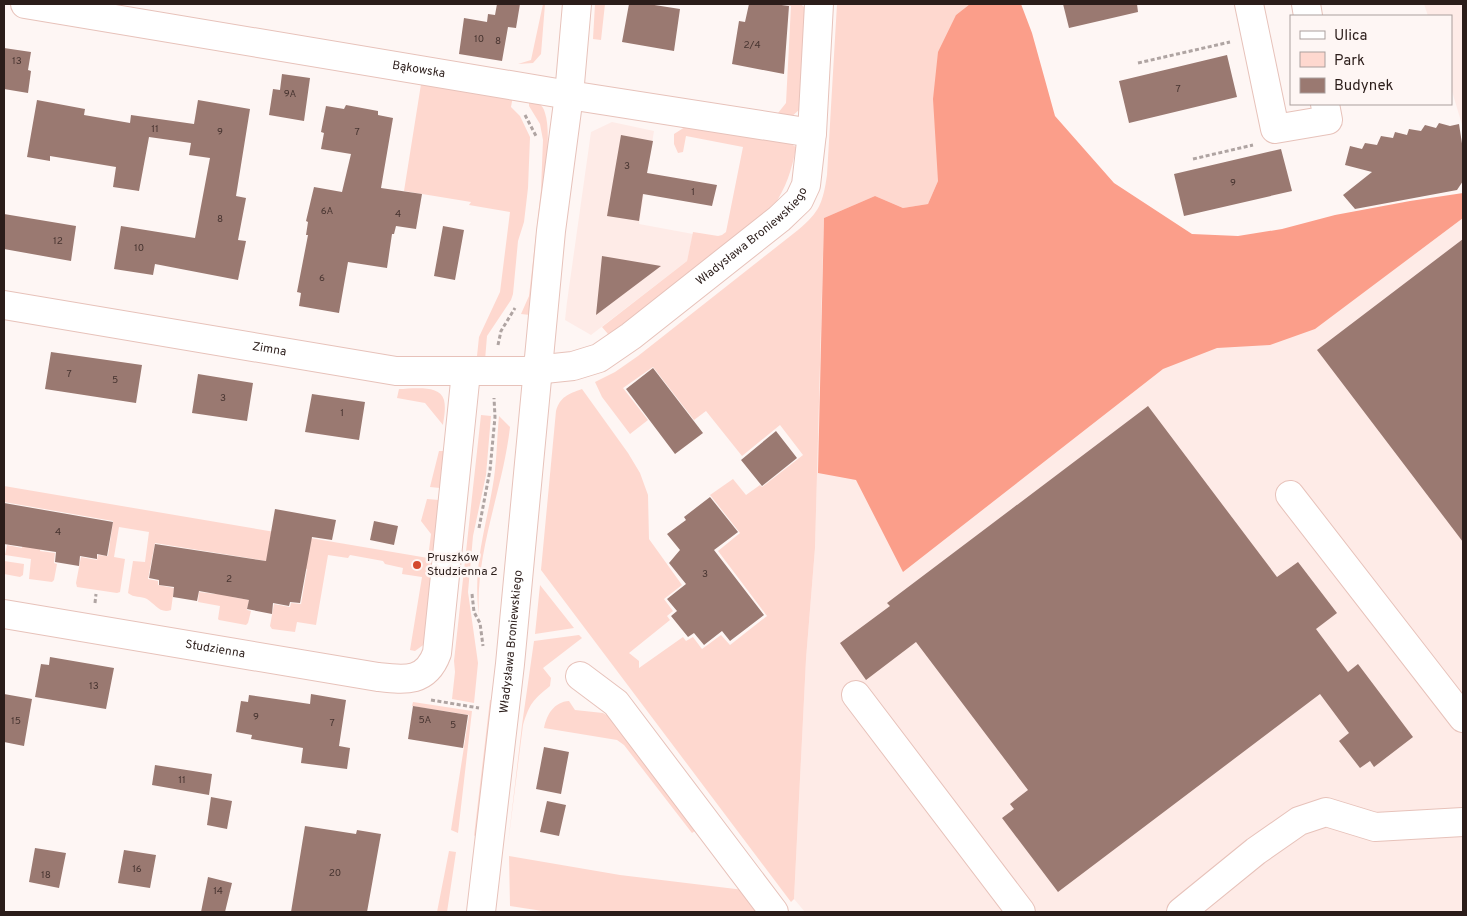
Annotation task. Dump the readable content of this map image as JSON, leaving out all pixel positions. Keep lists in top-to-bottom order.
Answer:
{
  "streets": {
    "street": [
      "Bąkowska",
      "Władysława Broniewskiego",
      "Zimna",
      "Studzienna"
    ]
  },
  "crossings": [
    ["Bąkowska", "Władysława Broniewskiego"],
    ["Władysława Broniewskiego", "Zimna"],
    ["Zimna", "Studzienna"]
  ],
  "places": ["Pruszków Studzienna 2"],
  "house_numbers": [
    "10",
    "8",
    "2/4",
    "13",
    "7",
    "9A",
    "11",
    "9",
    "7",
    "3",
    "9",
    "1",
    "6A",
    "4",
    "8",
    "12",
    "10",
    "6",
    "7",
    "5",
    "3",
    "1",
    "4",
    "3",
    "2",
    "13",
    "9",
    "5A",
    "15",
    "7",
    "5",
    "11",
    "16",
    "20",
    "18",
    "14"
  ],
  "legend": ["Ulica", "Park", "Budynek"]
}
